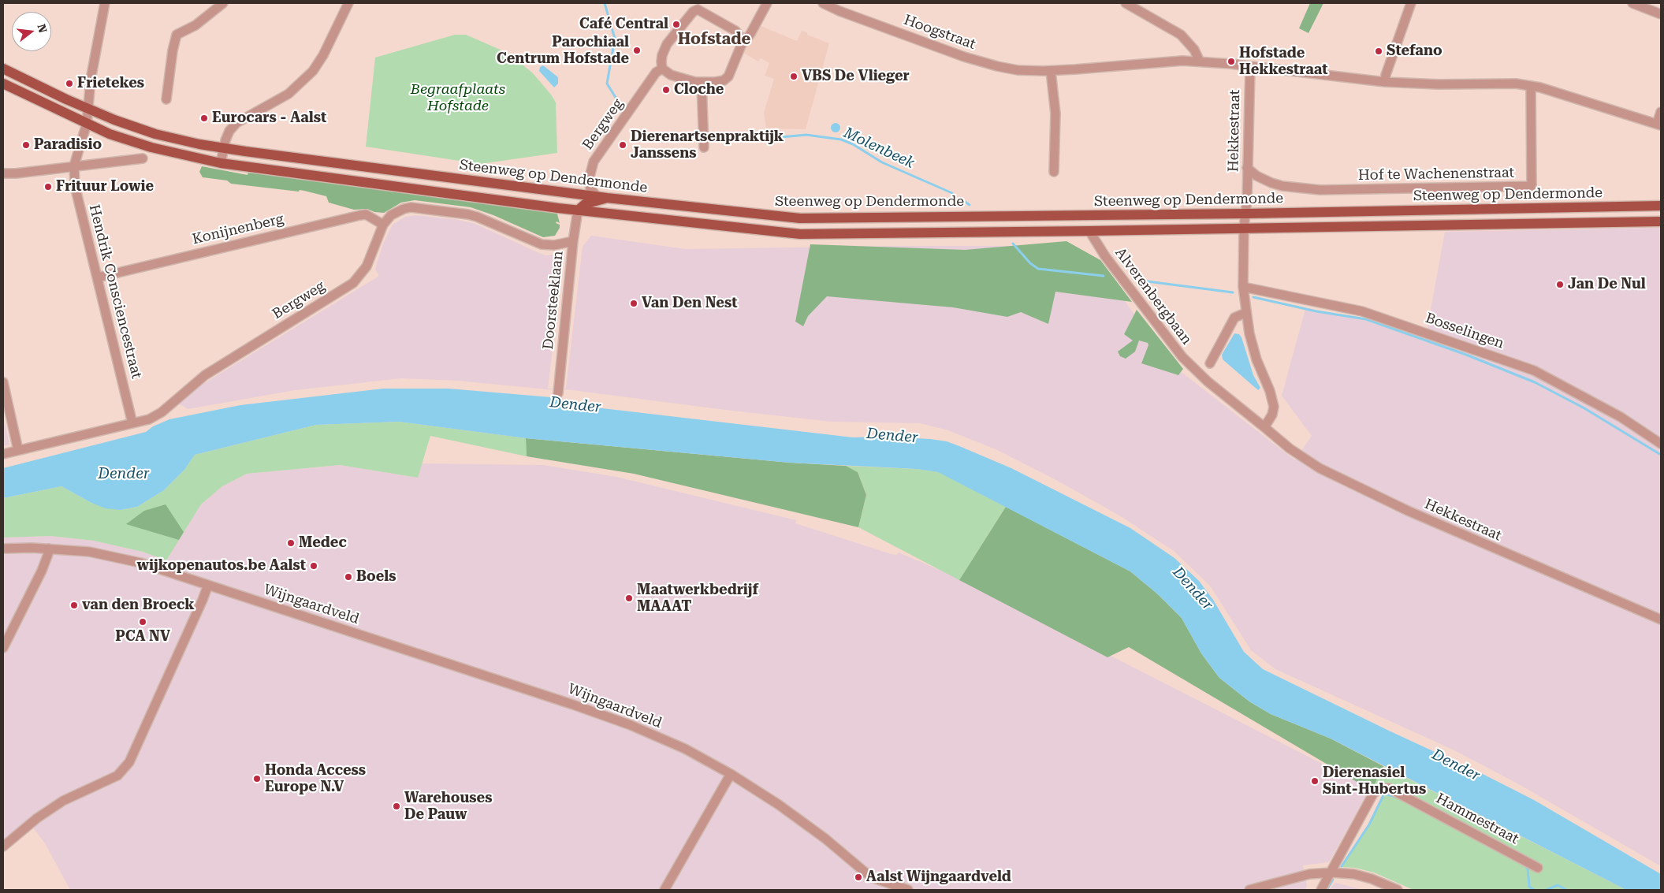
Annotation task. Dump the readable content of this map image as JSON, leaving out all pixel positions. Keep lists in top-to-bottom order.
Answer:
{
  "streets": {
    "main road": ["Steenweg op Dendermonde"],
    "street": [
      "Hoogstraat",
      "Bergweg",
      "Hekkestraat",
      "Hof te Wachenenstraat",
      "Konijnenberg",
      "Hendrik Consciencestraat",
      "Alverenbergbaan",
      "Doorsteeklaan",
      "Bosselingen",
      "Wijngaardveld",
      "Hammestraat"
    ]
  },
  "crossings": [
    ["Hoogstraat", "Hekkestraat"],
    ["Bergweg", "Steenweg op Dendermonde"],
    ["Bergweg", "Konijnenberg"],
    ["Bergweg", "Hendrik Consciencestraat"],
    ["Bergweg", "Doorsteeklaan"],
    ["Hekkestraat", "Hof te Wachenenstraat"],
    ["Hekkestraat", "Steenweg op Dendermonde"],
    ["Hekkestraat", "Alverenbergbaan"],
    ["Hekkestraat", "Bosselingen"],
    ["Steenweg op Dendermonde", "Hendrik Consciencestraat"],
    ["Steenweg op Dendermonde", "Alverenbergbaan"],
    ["Steenweg op Dendermonde", "Doorsteeklaan"],
    ["Konijnenberg", "Hendrik Consciencestraat"]
  ],
  "districts": ["Hofstade"],
  "water": ["Molenbeek", "Dender"],
  "parks": ["Begraafplaats Hofstade"],
  "places": [
    "Café Central",
    "Parochiaal Centrum Hofstade",
    "Stefano",
    "Hofstade Hekkestraat",
    "VBS De Vlieger",
    "Frietekes",
    "Cloche",
    "Eurocars - Aalst",
    "Paradisio",
    "Dierenartsenpraktijk Janssens",
    "Frituur Lowie",
    "Jan De Nul",
    "Van Den Nest",
    "Medec",
    "wijkopenautos.be Aalst",
    "Boels",
    "Maatwerkbedrijf MAAAT",
    "van den Broeck",
    "PCA NV",
    "Honda Access Europe N.V",
    "Dierenasiel Sint-Hubertus",
    "Warehouses De Pauw",
    "Aalst Wijngaardveld"
  ],
  "north": "right"
}
